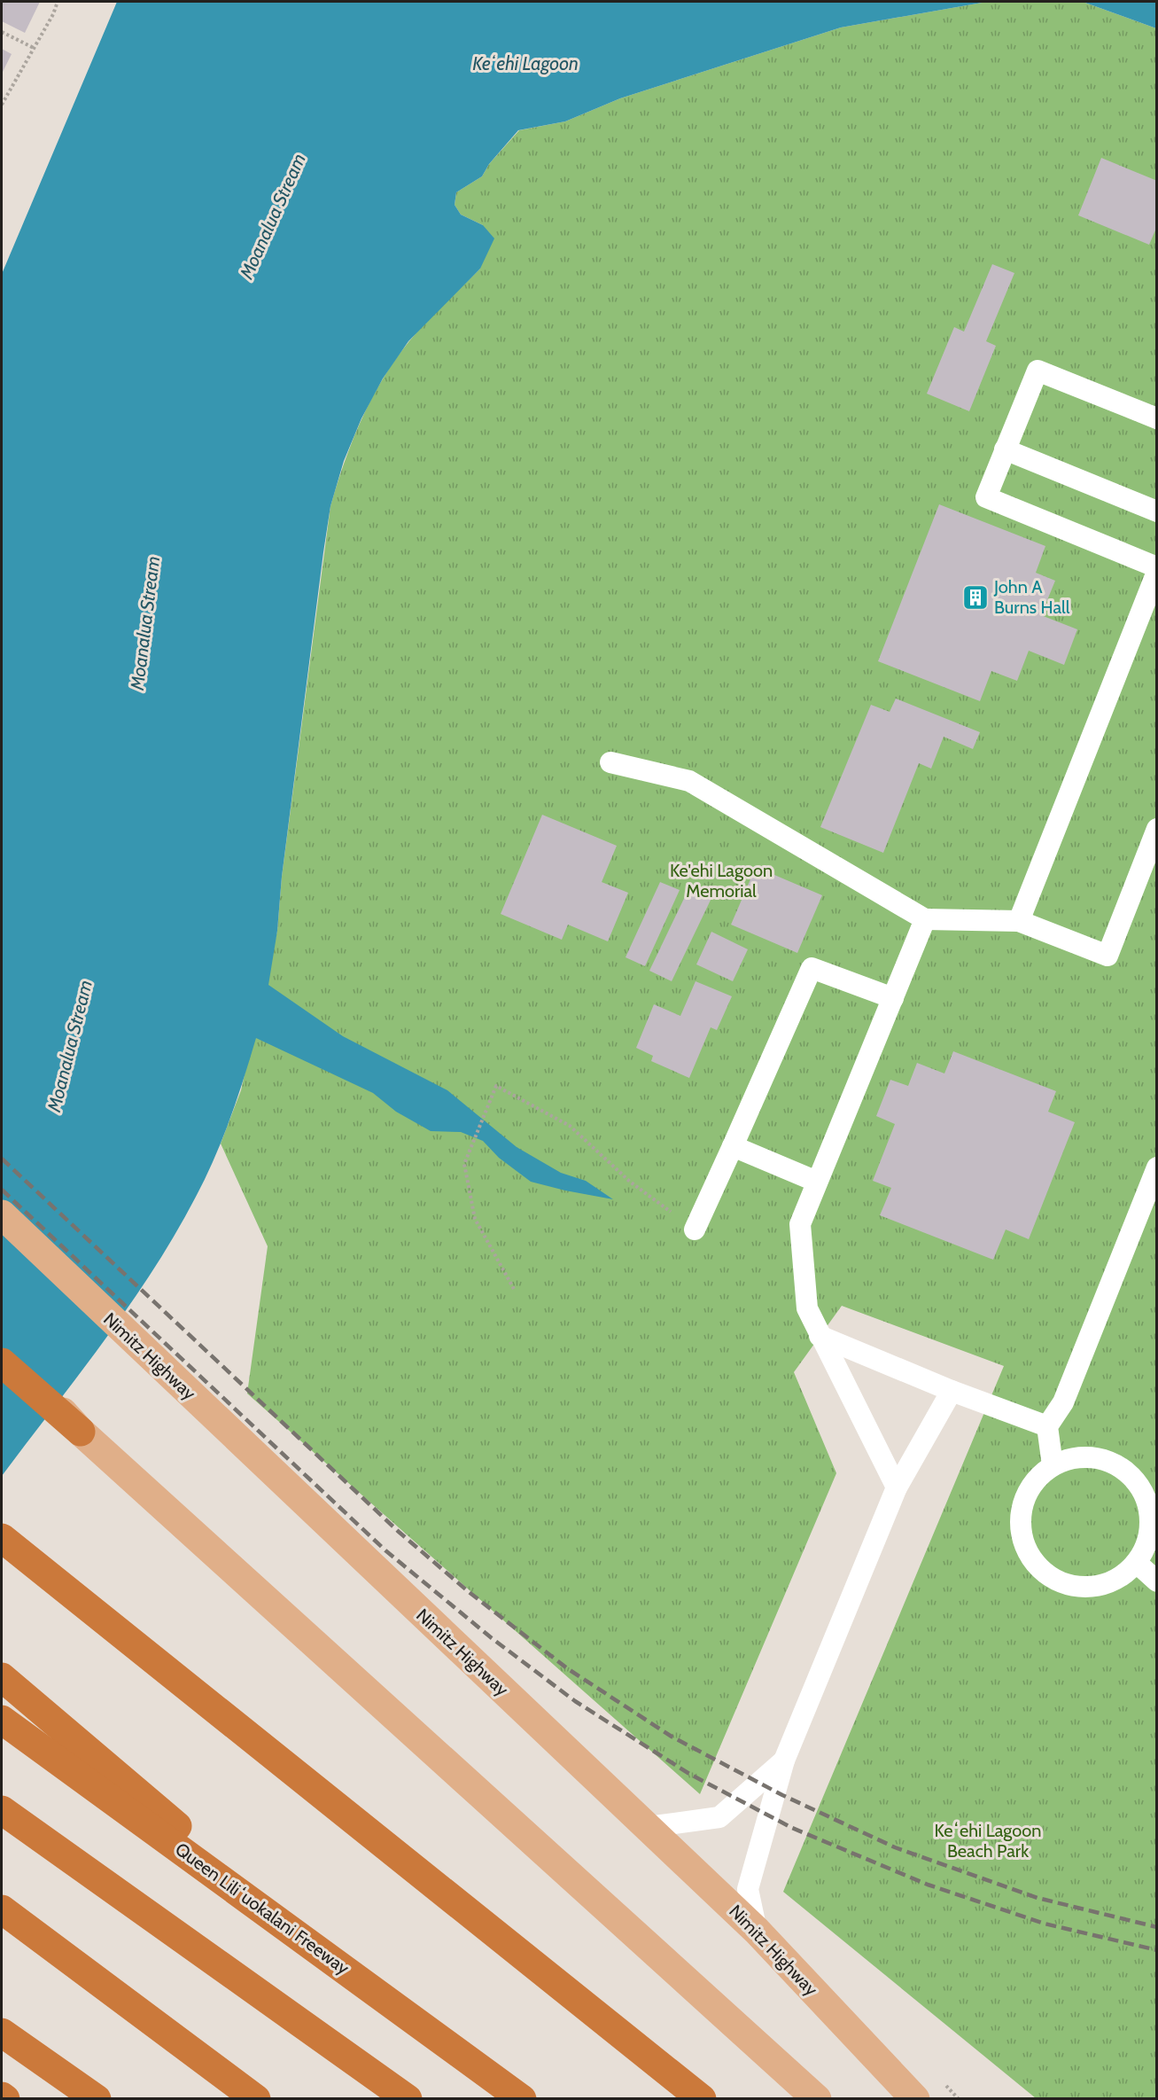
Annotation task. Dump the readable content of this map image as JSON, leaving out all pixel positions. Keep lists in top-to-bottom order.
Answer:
{
  "streets": {
    "highway": ["Queen Liliʻuokalani Freeway"],
    "main road": ["Nimitz Highway"]
  },
  "water": ["Keʻehi Lagoon", "Moanalua Stream"],
  "parks": ["Ke'ehi Lagoon Memorial", "Keʻehi Lagoon Beach Park"],
  "places": {
    "building": ["John A Burns Hall"]
  }
}
